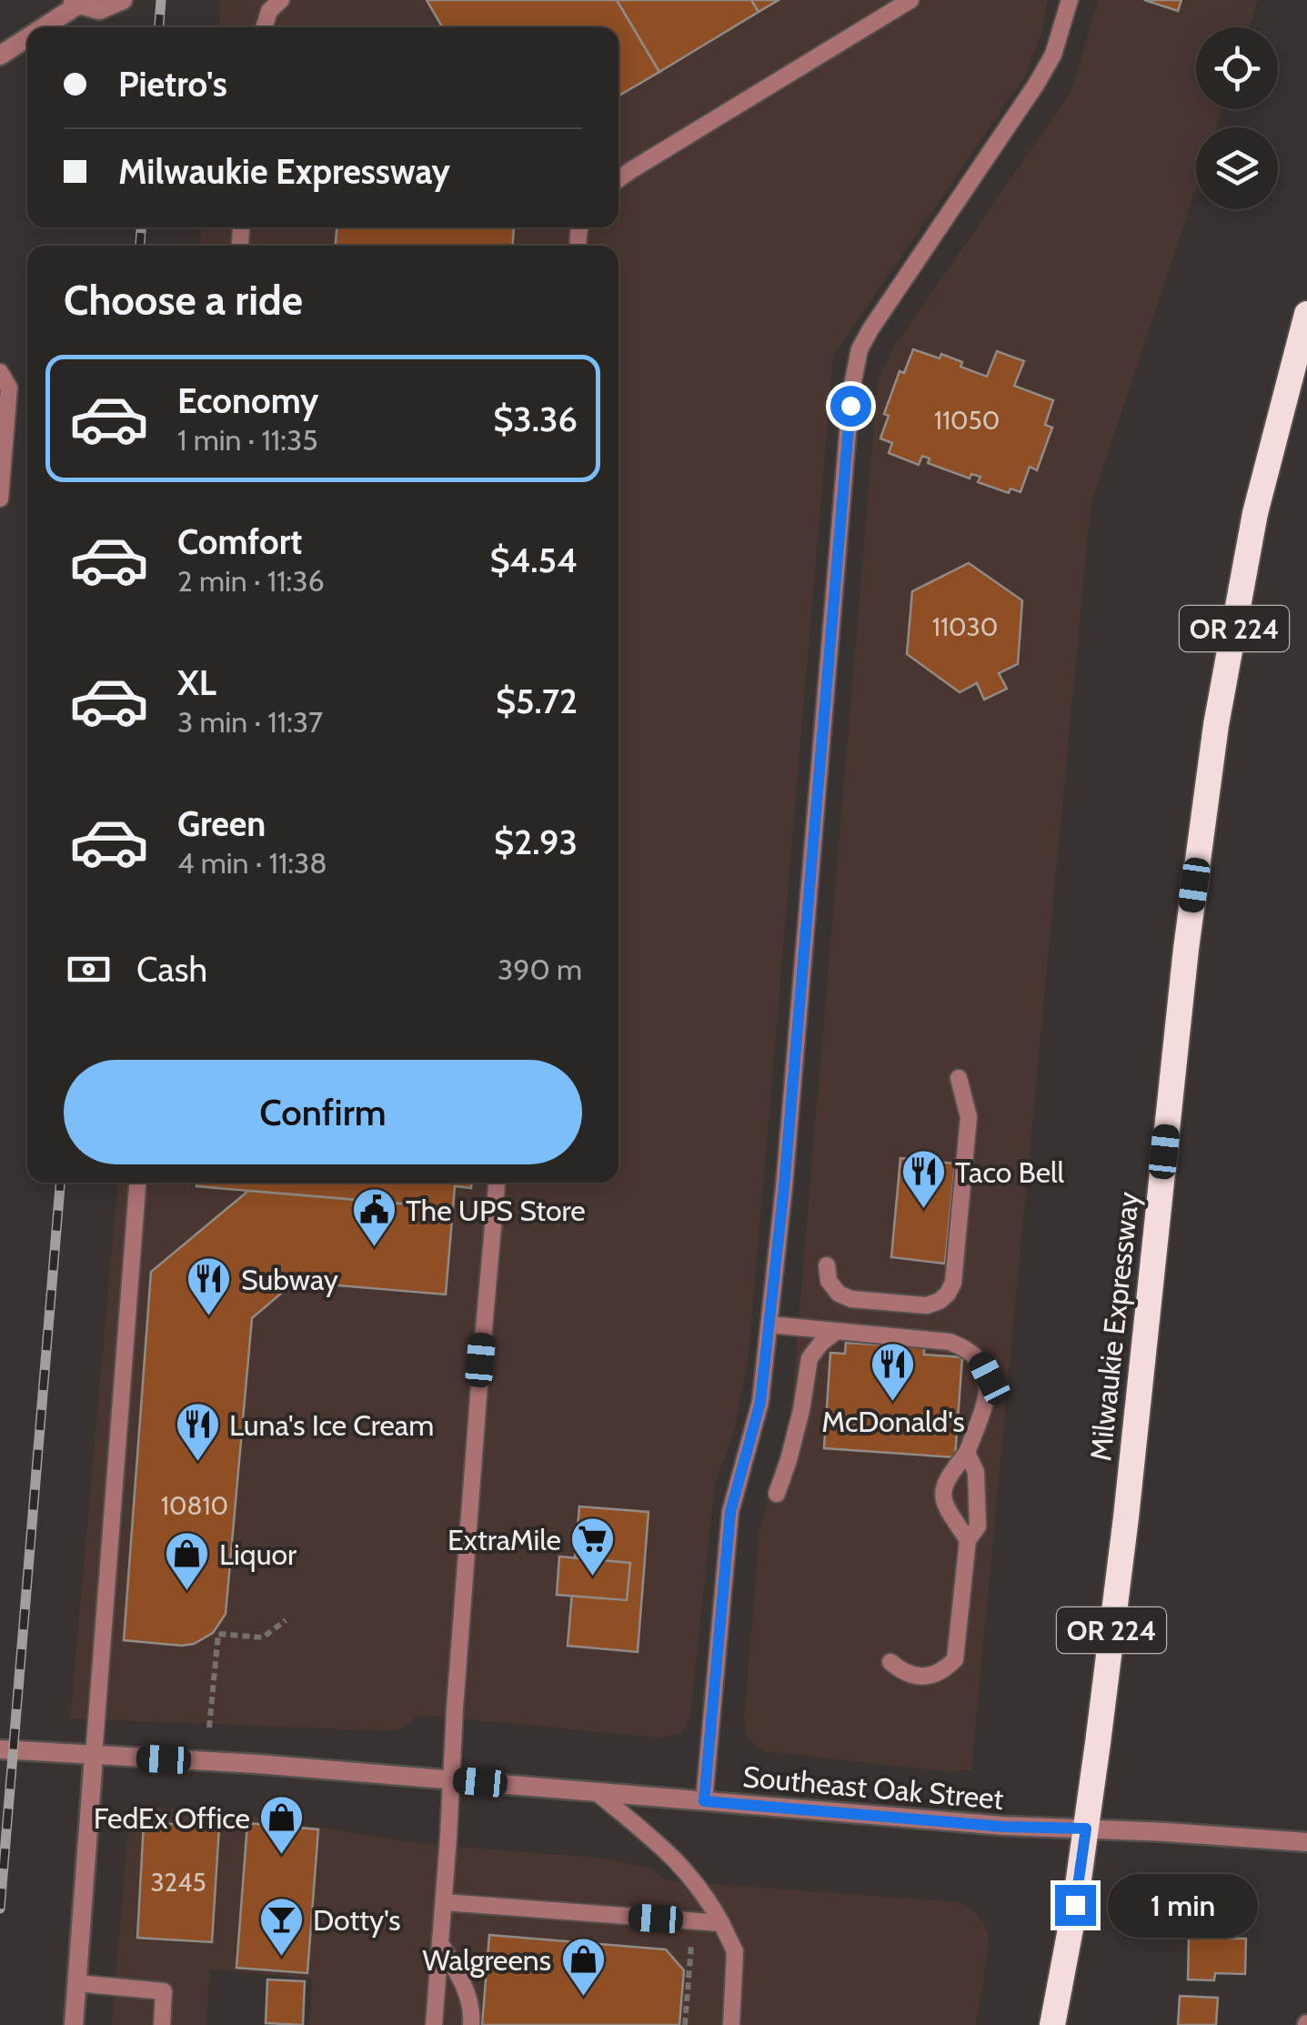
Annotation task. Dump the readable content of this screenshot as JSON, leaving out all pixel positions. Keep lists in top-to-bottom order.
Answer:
{
  "streets": {
    "highway": ["OR 224", "Milwaukie Expressway"],
    "street": ["Southeast Oak Street"]
  },
  "crossings": [
    ["Milwaukie Expressway", "Southeast Oak Street"]
  ],
  "places": {
    "restaurant": [
      "Taco Bell",
      "Subway",
      "McDonald's",
      "Luna's Ice Cream"
    ],
    "public building": ["The UPS Store"],
    "supermarket": ["ExtraMile"],
    "shop": ["Liquor", "FedEx Office", "Walgreens"],
    "bar": ["Dotty's"]
  },
  "house_numbers": [
    "11050",
    "11030",
    "10810",
    "3245"
  ],
  "page": {
    "banner": ["Pietro's", "Milwaukie Expressway"],
    "heading": "Choose a ride",
    "list": [
      {
        "name": "Economy",
        "note": "1 min · 11:35",
        "value": "$3.36"
      },
      {
        "name": "Comfort",
        "note": "2 min · 11:36",
        "value": "$4.54"
      },
      {
        "name": "XL",
        "note": "3 min · 11:37",
        "value": "$5.72"
      },
      {
        "name": "Green",
        "note": "4 min · 11:38",
        "value": "$2.93"
      }
    ],
    "pay": ["Cash", "390 m"],
    "buttons": "Confirm",
    "bubble": "1 min"
  }
}
